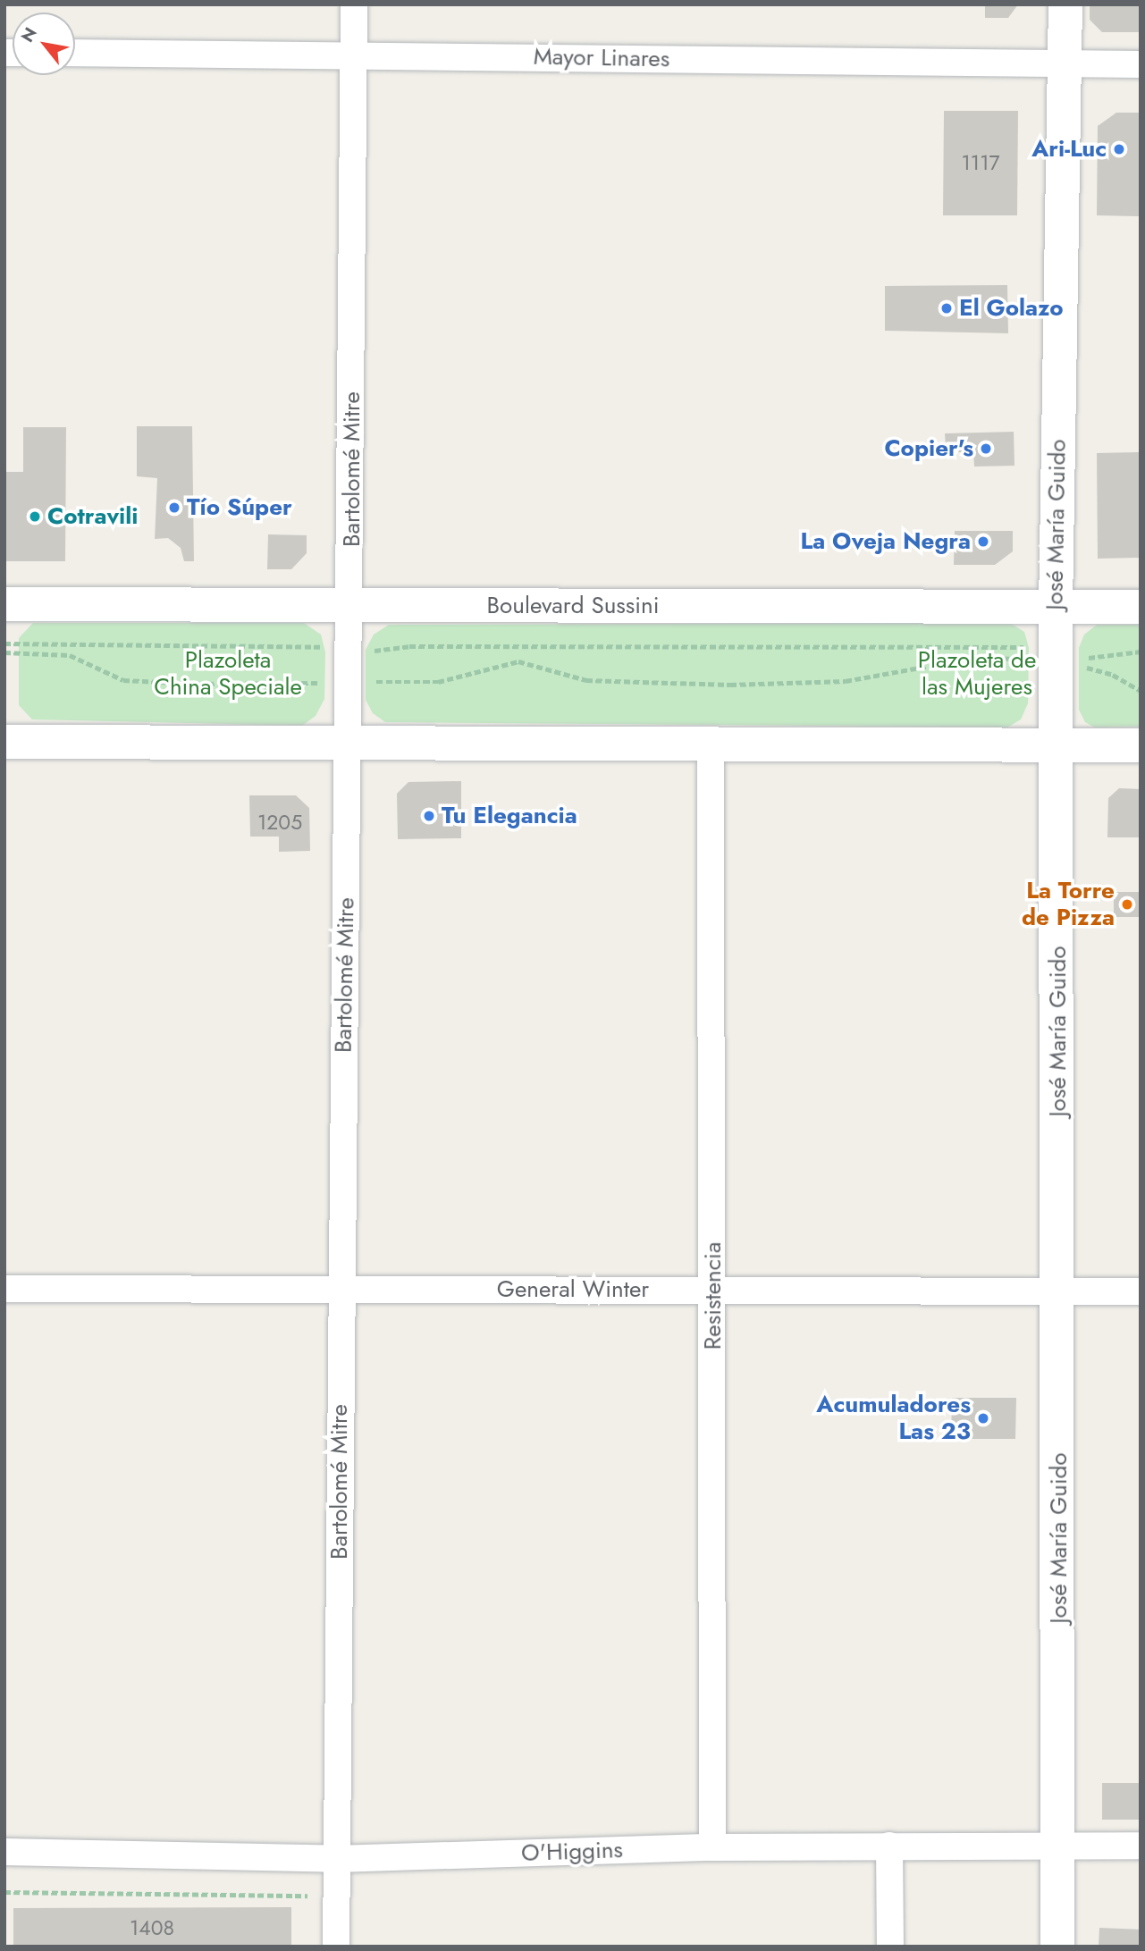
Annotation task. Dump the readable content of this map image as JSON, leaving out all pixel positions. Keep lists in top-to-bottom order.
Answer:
{
  "streets": {
    "main road": ["José María Guido", "Boulevard Sussini"],
    "street": [
      "Mayor Linares",
      "Bartolomé Mitre",
      "General Winter",
      "Resistencia",
      "O'Higgins"
    ]
  },
  "crossings": [
    ["Mayor Linares", "Bartolomé Mitre"],
    ["Mayor Linares", "José María Guido"],
    ["Bartolomé Mitre", "Boulevard Sussini"],
    ["Bartolomé Mitre", "General Winter"],
    ["Bartolomé Mitre", "O'Higgins"],
    ["José María Guido", "Boulevard Sussini"],
    ["José María Guido", "General Winter"],
    ["José María Guido", "O'Higgins"],
    ["General Winter", "Resistencia"],
    ["Resistencia", "O'Higgins"]
  ],
  "parks": ["Plazoleta China Speciale", "Plazoleta de las Mujeres"],
  "places": [
    "Ari-Luc",
    "El Golazo",
    "Copier's",
    "Tío Súper",
    "Cotravili",
    "La Oveja Negra",
    "Tu Elegancia",
    "La Torre de Pizza",
    "Acumuladores Las 23"
  ],
  "house_numbers": ["1117", "1205", "1408"],
  "north": "top left"
}
